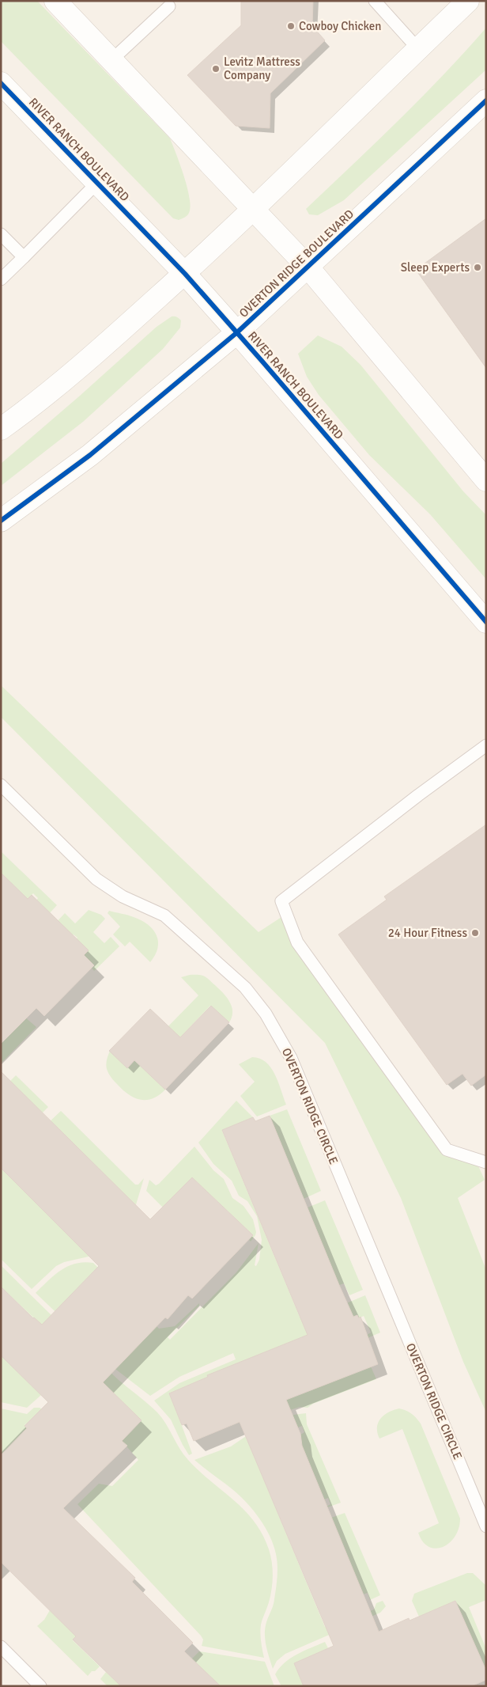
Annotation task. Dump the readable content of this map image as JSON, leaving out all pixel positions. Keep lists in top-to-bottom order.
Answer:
{
  "streets": {
    "street": ["RIVER RANCH BOULEVARD", "OVERTON RIDGE BOULEVARD"],
    "lane": ["OVERTON RIDGE CIRCLE"]
  },
  "crossings": [
    ["RIVER RANCH BOULEVARD", "OVERTON RIDGE BOULEVARD"]
  ],
  "places": [
    "Cowboy Chicken",
    "Levitz Mattress Company",
    "Sleep Experts",
    "24 Hour Fitness"
  ]
}
